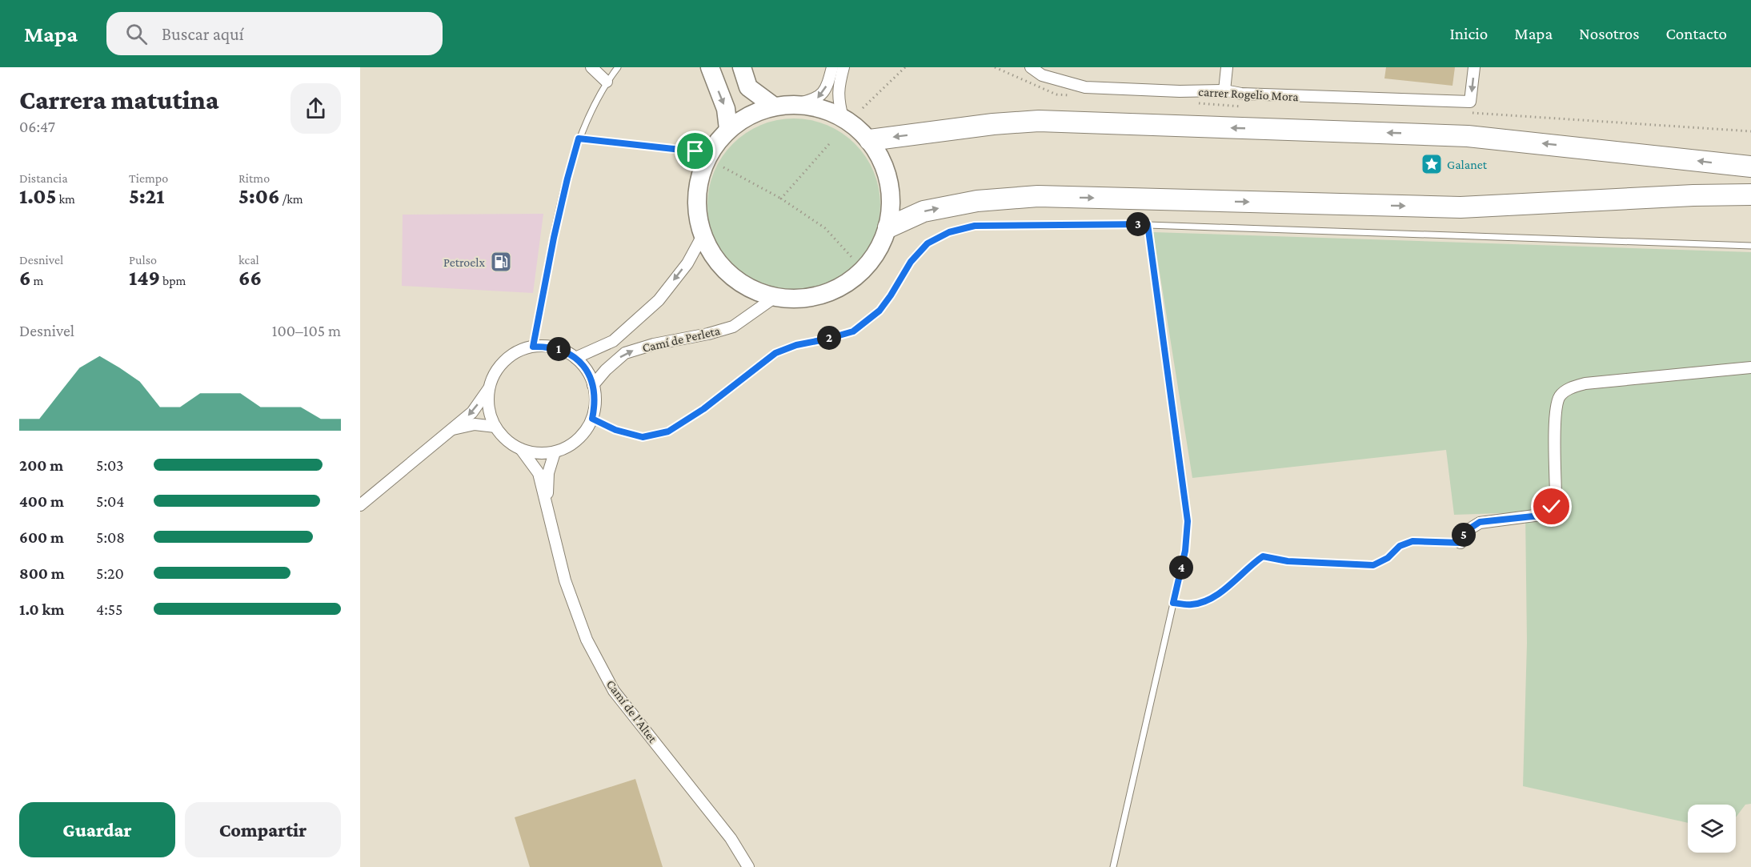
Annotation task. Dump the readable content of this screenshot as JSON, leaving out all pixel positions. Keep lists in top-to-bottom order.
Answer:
{
  "streets": {
    "street": ["carrer Rogelio Mora", "Camí de Perleta", "Camí de l'Altet"]
  },
  "crossings": [
    ["Camí de Perleta", "Camí de l'Altet"]
  ],
  "one_way": ["carrer Rogelio Mora"],
  "places": {
    "place": ["Galanet"],
    "fuel station": ["Petroelx"]
  },
  "page": {
    "header": "Mapa",
    "search": "Buscar aquí",
    "nav": [
      "Inicio",
      "Mapa",
      "Nosotros",
      "Contacto"
    ],
    "heading": ["Carrera matutina", "06:47"],
    "stats": [
      ["Distancia", "1.05 km"],
      ["Tiempo", "5:21"],
      ["Ritmo", "5:06 /km"],
      ["Desnivel", "6 m"],
      ["Pulso", "149 bpm"],
      ["kcal", "66"]
    ],
    "pins": [
      "3",
      "2",
      "1",
      "5",
      "4"
    ],
    "chart": ["Desnivel", "100–105 m"],
    "list": [
      {
        "name": "200 m",
        "note": "5:03"
      },
      {
        "name": "400 m",
        "note": "5:04"
      },
      {
        "name": "600 m",
        "note": "5:08"
      },
      {
        "name": "800 m",
        "note": "5:20"
      },
      {
        "name": "1.0 km",
        "note": "4:55"
      }
    ],
    "buttons": ["Guardar", "Compartir"]
  }
}
